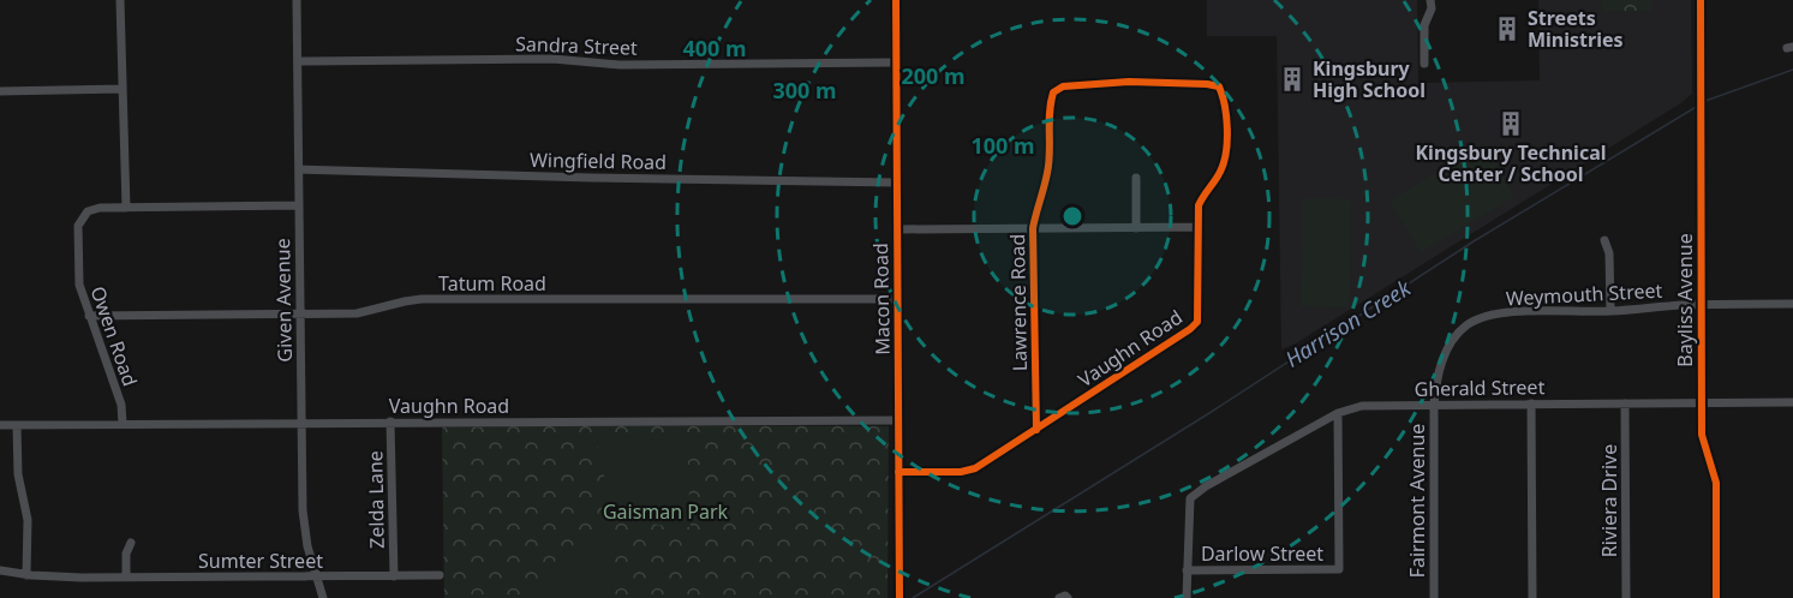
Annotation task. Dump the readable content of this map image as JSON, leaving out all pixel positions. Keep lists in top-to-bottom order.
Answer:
{
  "streets": {
    "main road": ["Macon Road"],
    "street": [
      "Sandra Street",
      "Wingfield Road",
      "Tatum Road",
      "Weymouth Street",
      "Given Avenue",
      "Bayliss Avenue",
      "Lawrence Road",
      "Owen Road",
      "Vaughn Road",
      "Gherald Street",
      "Zelda Lane",
      "Fairmont Avenue",
      "Riviera Drive",
      "Darlow Street",
      "Sumter Street"
    ]
  },
  "crossings": [
    ["Sandra Street", "Macon Road"],
    ["Sandra Street", "Given Avenue"],
    ["Wingfield Road", "Macon Road"],
    ["Wingfield Road", "Given Avenue"],
    ["Tatum Road", "Macon Road"],
    ["Tatum Road", "Given Avenue"],
    ["Tatum Road", "Owen Road"],
    ["Weymouth Street", "Bayliss Avenue"],
    ["Weymouth Street", "Gherald Street"],
    ["Weymouth Street", "Fairmont Avenue"],
    ["Macon Road", "Vaughn Road"],
    ["Given Avenue", "Vaughn Road"],
    ["Given Avenue", "Sumter Street"],
    ["Bayliss Avenue", "Gherald Street"],
    ["Lawrence Road", "Vaughn Road"],
    ["Owen Road", "Vaughn Road"],
    ["Vaughn Road", "Zelda Lane"],
    ["Gherald Street", "Fairmont Avenue"],
    ["Gherald Street", "Riviera Drive"],
    ["Gherald Street", "Darlow Street"],
    ["Zelda Lane", "Sumter Street"]
  ],
  "water": ["Harrison Creek"],
  "parks": ["Gaisman Park"],
  "places": {
    "building": ["Streets Ministries", "Kingsbury High School", "Kingsbury Technical Center / School"]
  },
  "rings": [
    "400 m",
    "200 m",
    "300 m",
    "100 m"
  ]
}
